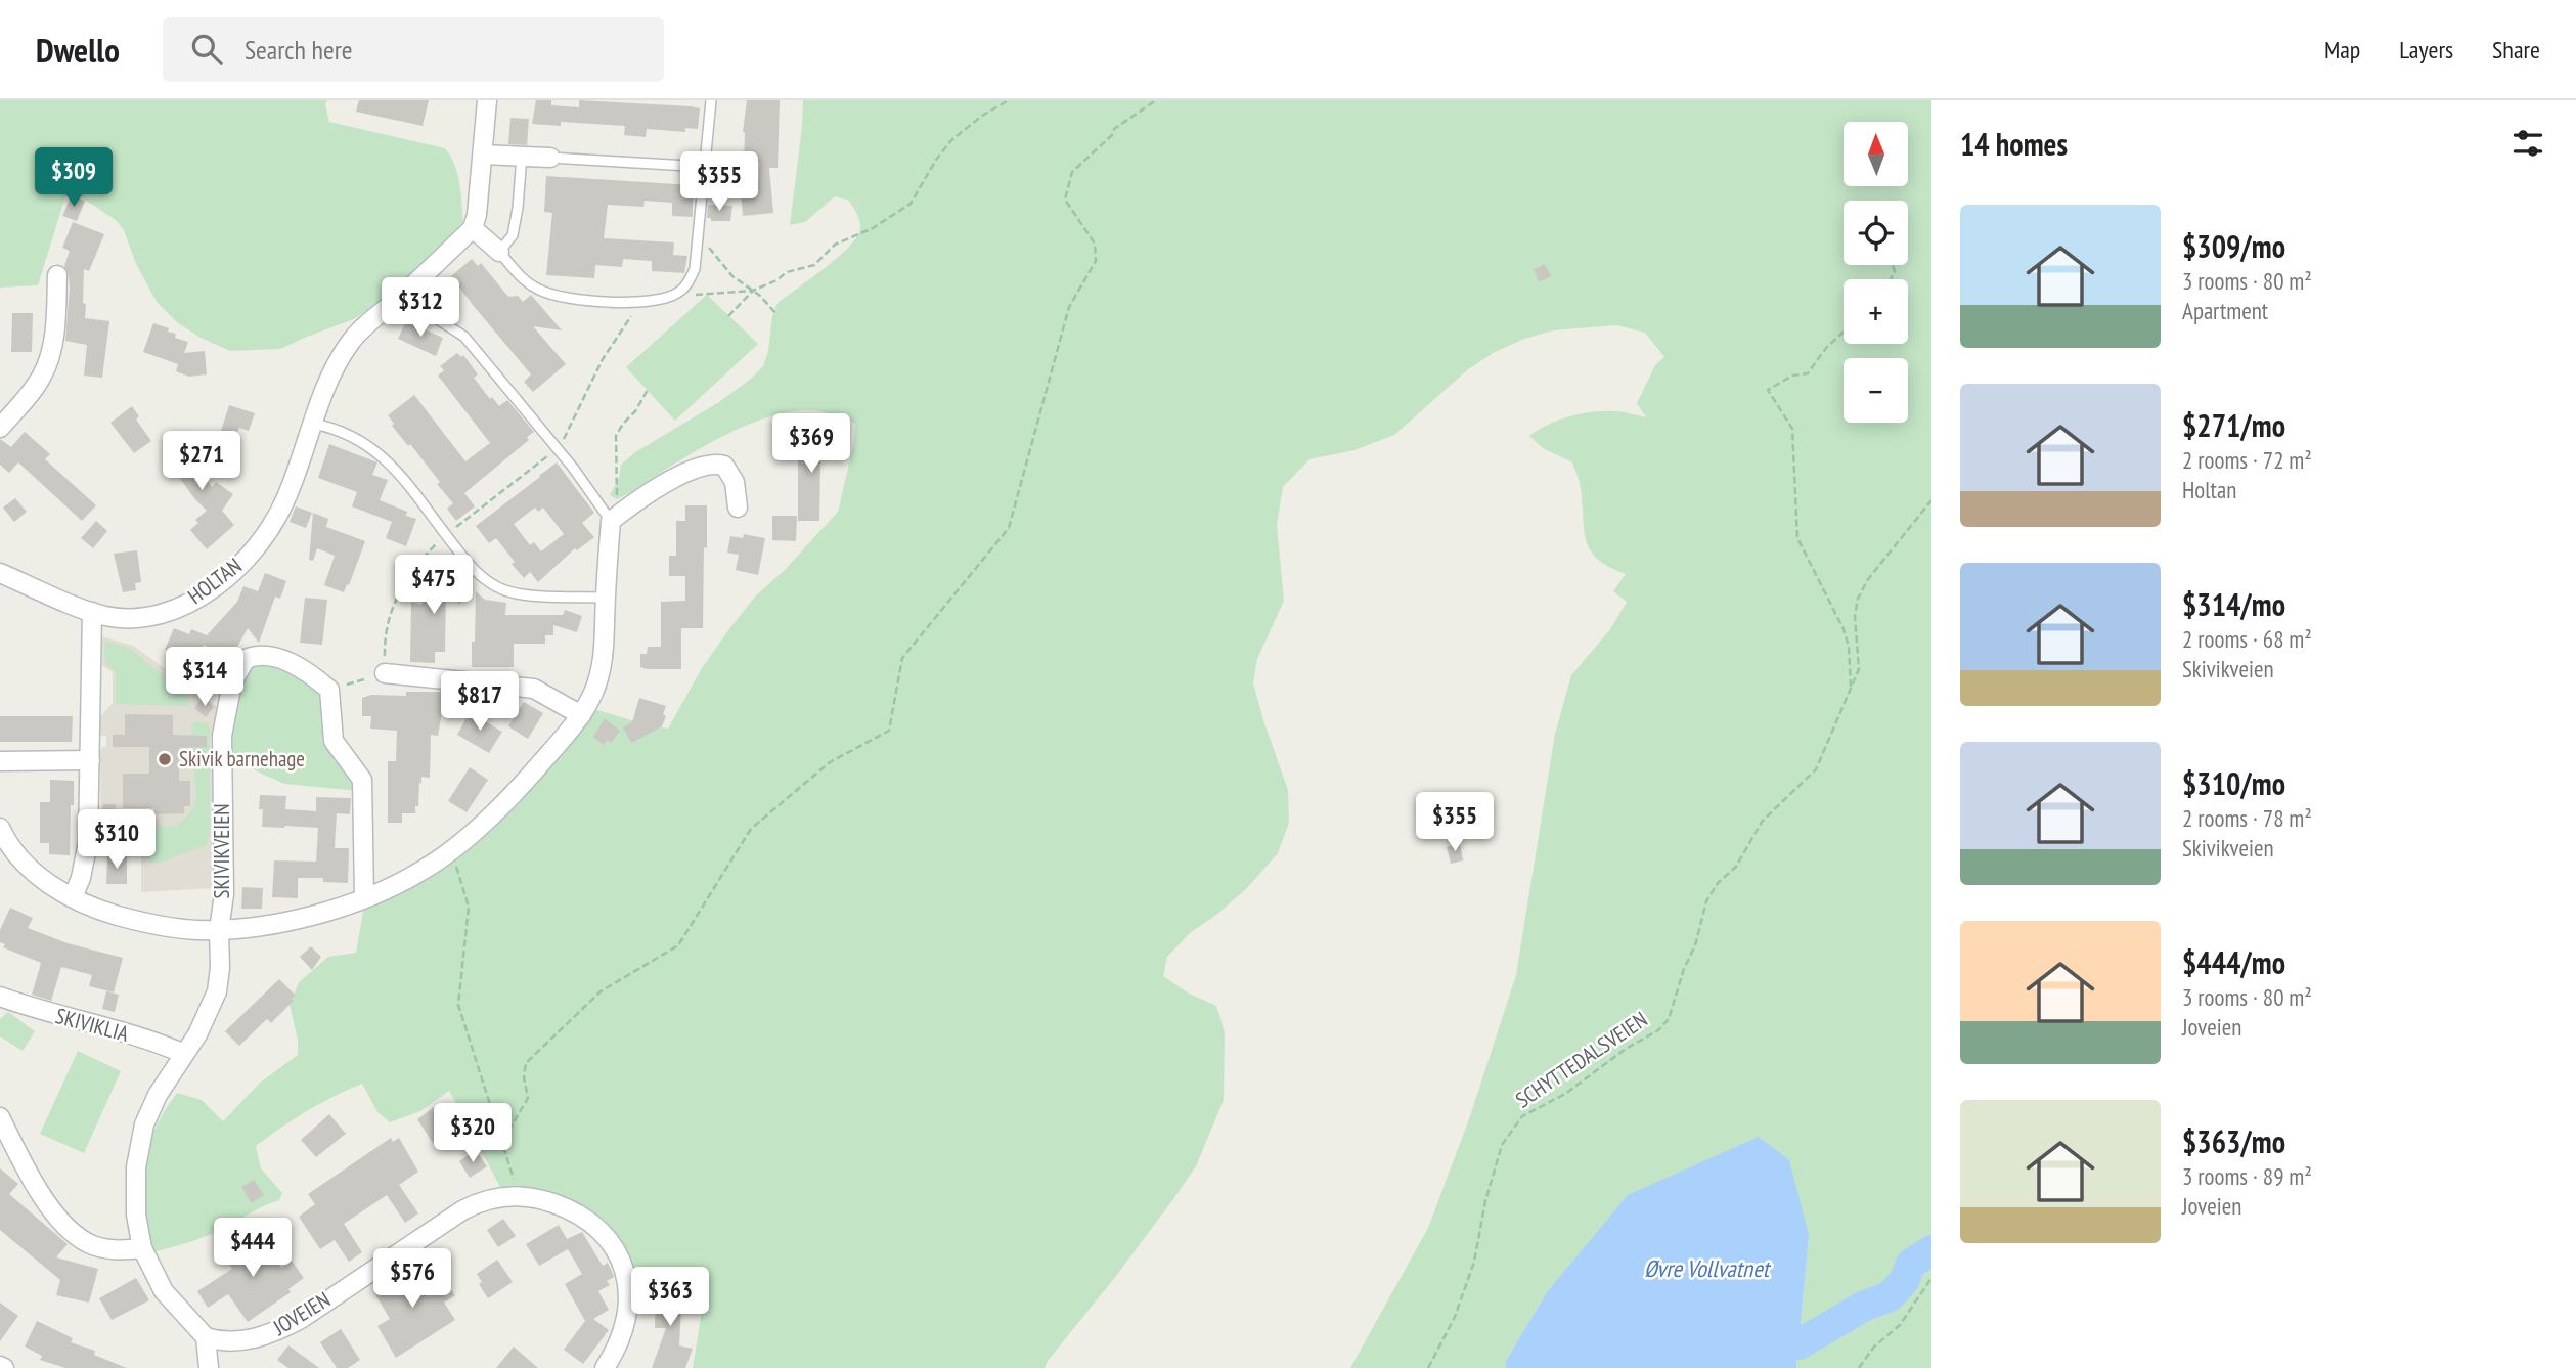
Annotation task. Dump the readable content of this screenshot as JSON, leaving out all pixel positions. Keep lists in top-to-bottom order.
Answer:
{
  "streets": {
    "street": [
      "HOLTAN",
      "SKIVIKVEIEN",
      "SKIVIKLIA",
      "JOVEIEN"
    ],
    "path": ["SCHYTTEDALSVEIEN"]
  },
  "water": ["Øvre Vollvatnet"],
  "places": ["Skivik barnehage"],
  "north": "top",
  "page": {
    "header": "Dwello",
    "search": "Search here",
    "nav": ["Map", "Layers", "Share"],
    "heading": "14 homes",
    "map_buttons": ["+", "−"],
    "price": [
      "$309",
      "$355",
      "$312",
      "$369",
      "$271",
      "$475",
      "$314",
      "$817",
      "$355",
      "$310",
      "$320",
      "$444",
      "$576",
      "$363"
    ],
    "list": [
      {
        "name": "$309/mo",
        "note": "3 rooms · 80 m² · Apartment"
      },
      {
        "name": "$271/mo",
        "note": "2 rooms · 72 m² · Holtan"
      },
      {
        "name": "$314/mo",
        "note": "2 rooms · 68 m² · Skivikveien"
      },
      {
        "name": "$310/mo",
        "note": "2 rooms · 78 m² · Skivikveien"
      },
      {
        "name": "$444/mo",
        "note": "3 rooms · 80 m² · Joveien"
      },
      {
        "name": "$363/mo",
        "note": "3 rooms · 89 m² · Joveien"
      }
    ]
  }
}
